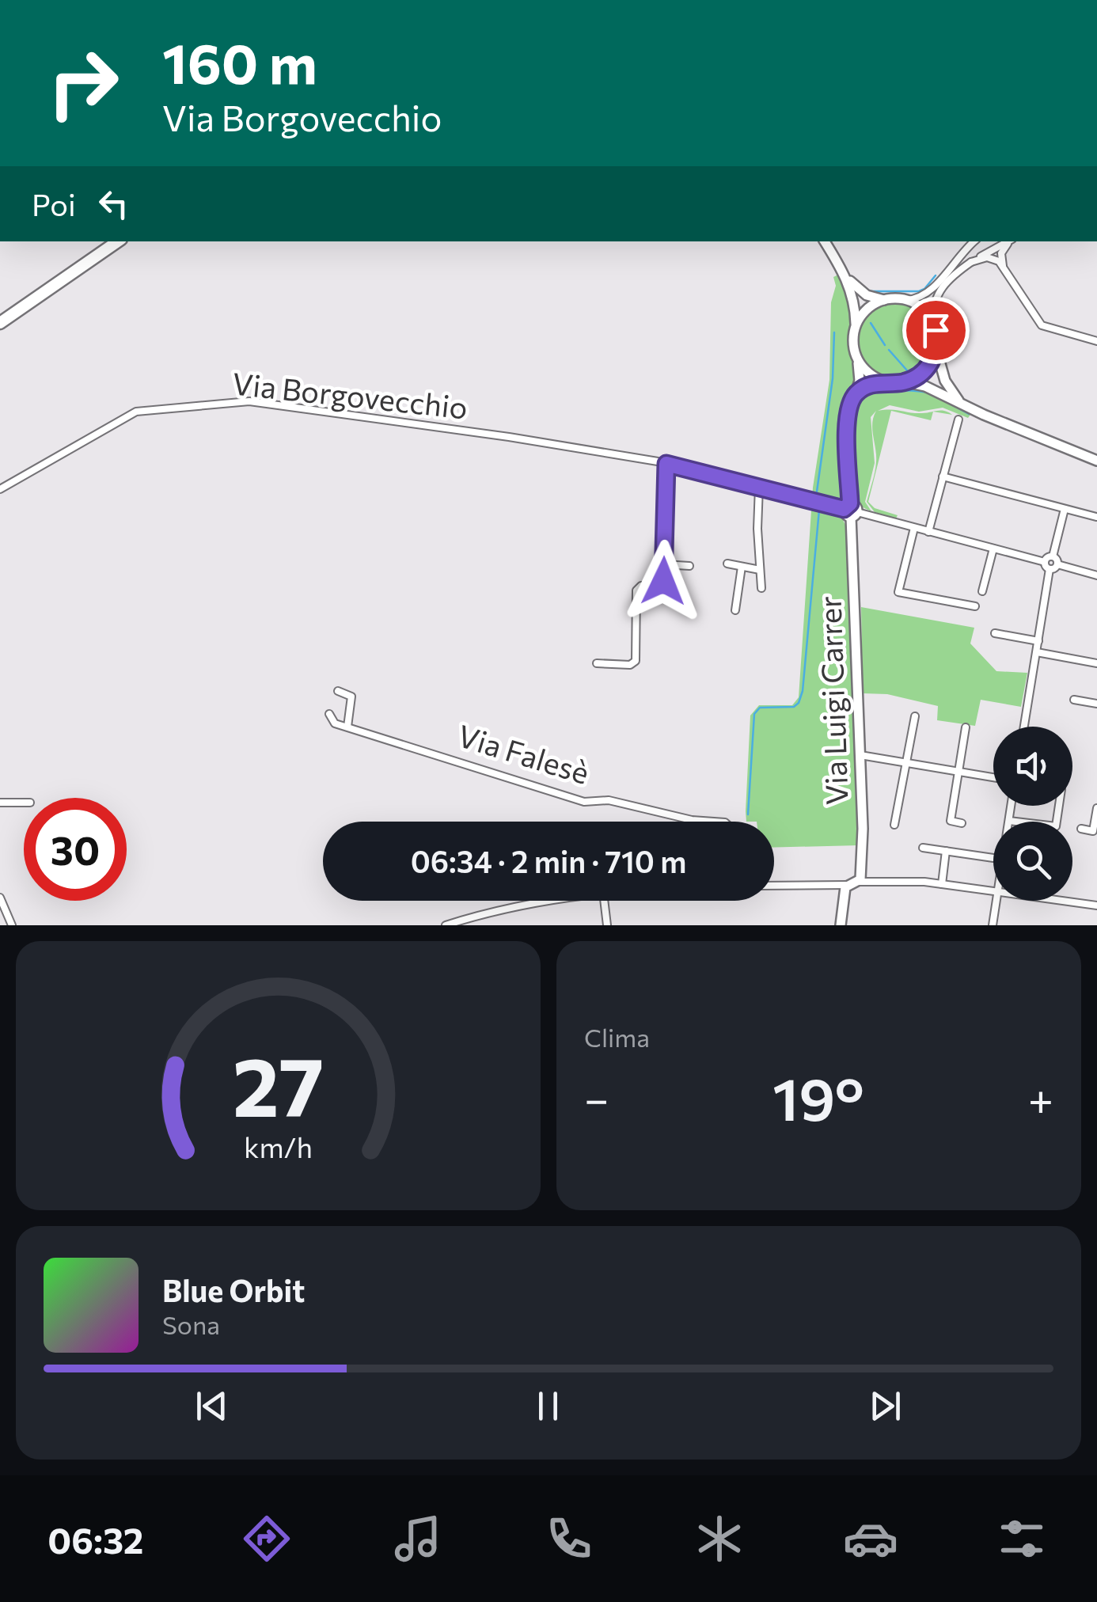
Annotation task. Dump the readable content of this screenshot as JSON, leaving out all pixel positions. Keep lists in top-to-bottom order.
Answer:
{
  "streets": {
    "main road": ["Via Luigi Carrer"],
    "street": ["Via Borgovecchio", "Via Falesè"]
  },
  "crossings": [
    ["Via Borgovecchio", "Via Luigi Carrer"]
  ],
  "page": {
    "turn": ["160 m", "Via Borgovecchio"],
    "then": "Poi",
    "limit": "30",
    "trip": "06:34 · 2 min · 710 m",
    "tile": "Clima",
    "heat": ["−", "19°", "+"],
    "song": ["Blue Orbit", "Sona"],
    "tabs": "06:32",
    "gauge": ["27", "km/h"]
  }
}
